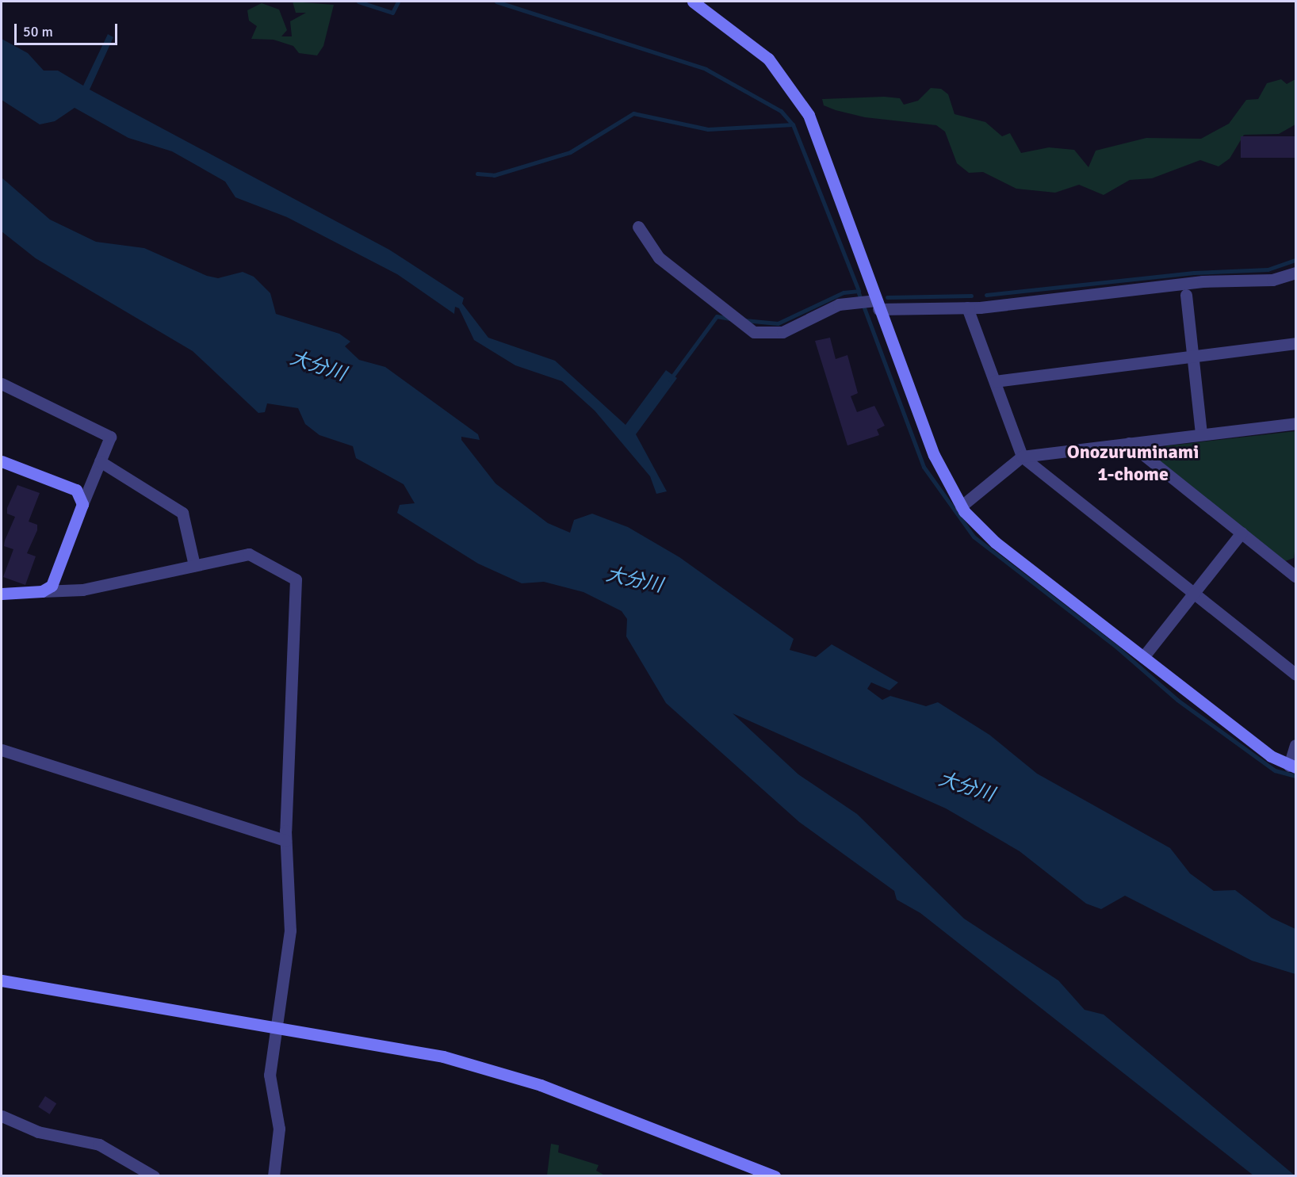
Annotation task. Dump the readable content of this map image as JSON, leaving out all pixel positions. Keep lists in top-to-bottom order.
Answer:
{
  "districts": ["Onozuruminami 1-chome"],
  "water": ["大分川"],
  "scale_bar": "50 m"
}
